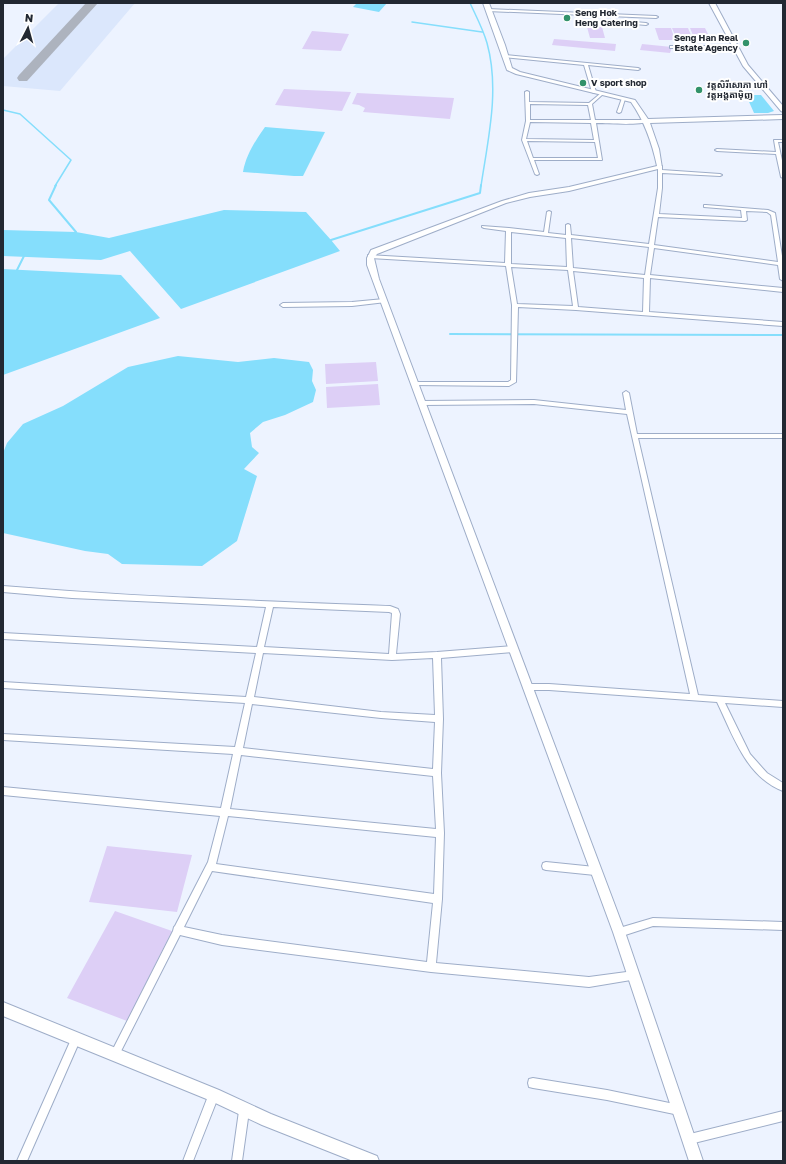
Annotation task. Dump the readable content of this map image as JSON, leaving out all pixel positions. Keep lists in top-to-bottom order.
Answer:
{
  "places": [
    "Seng Hok Heng Catering",
    "Seng Han Real Estate Agency",
    "V sport shop",
    "វត្តសិរីសោភា ហៅ វត្តអង្តតាម៉ិញ"
  ],
  "north": "top"
}
